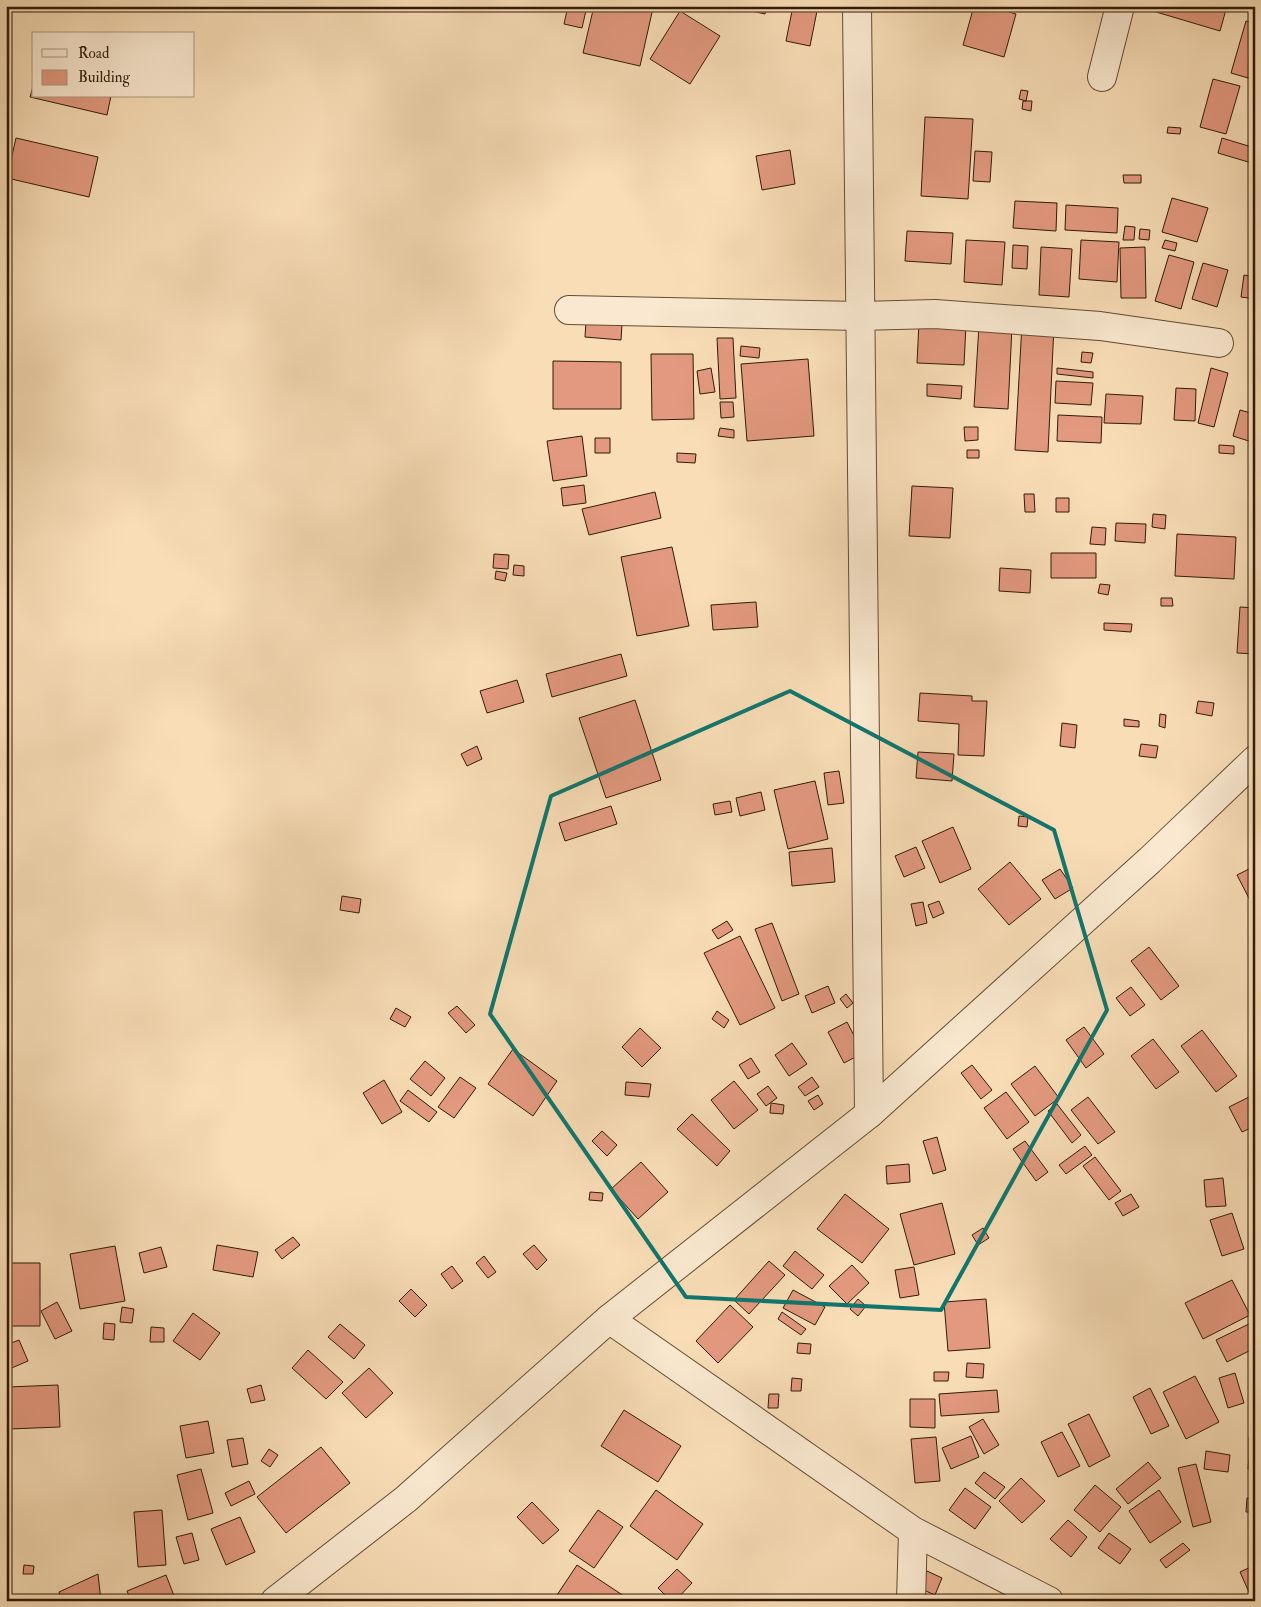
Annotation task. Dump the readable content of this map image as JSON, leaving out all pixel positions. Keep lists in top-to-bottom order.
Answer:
{
  "legend": ["Road", "Building"]
}
